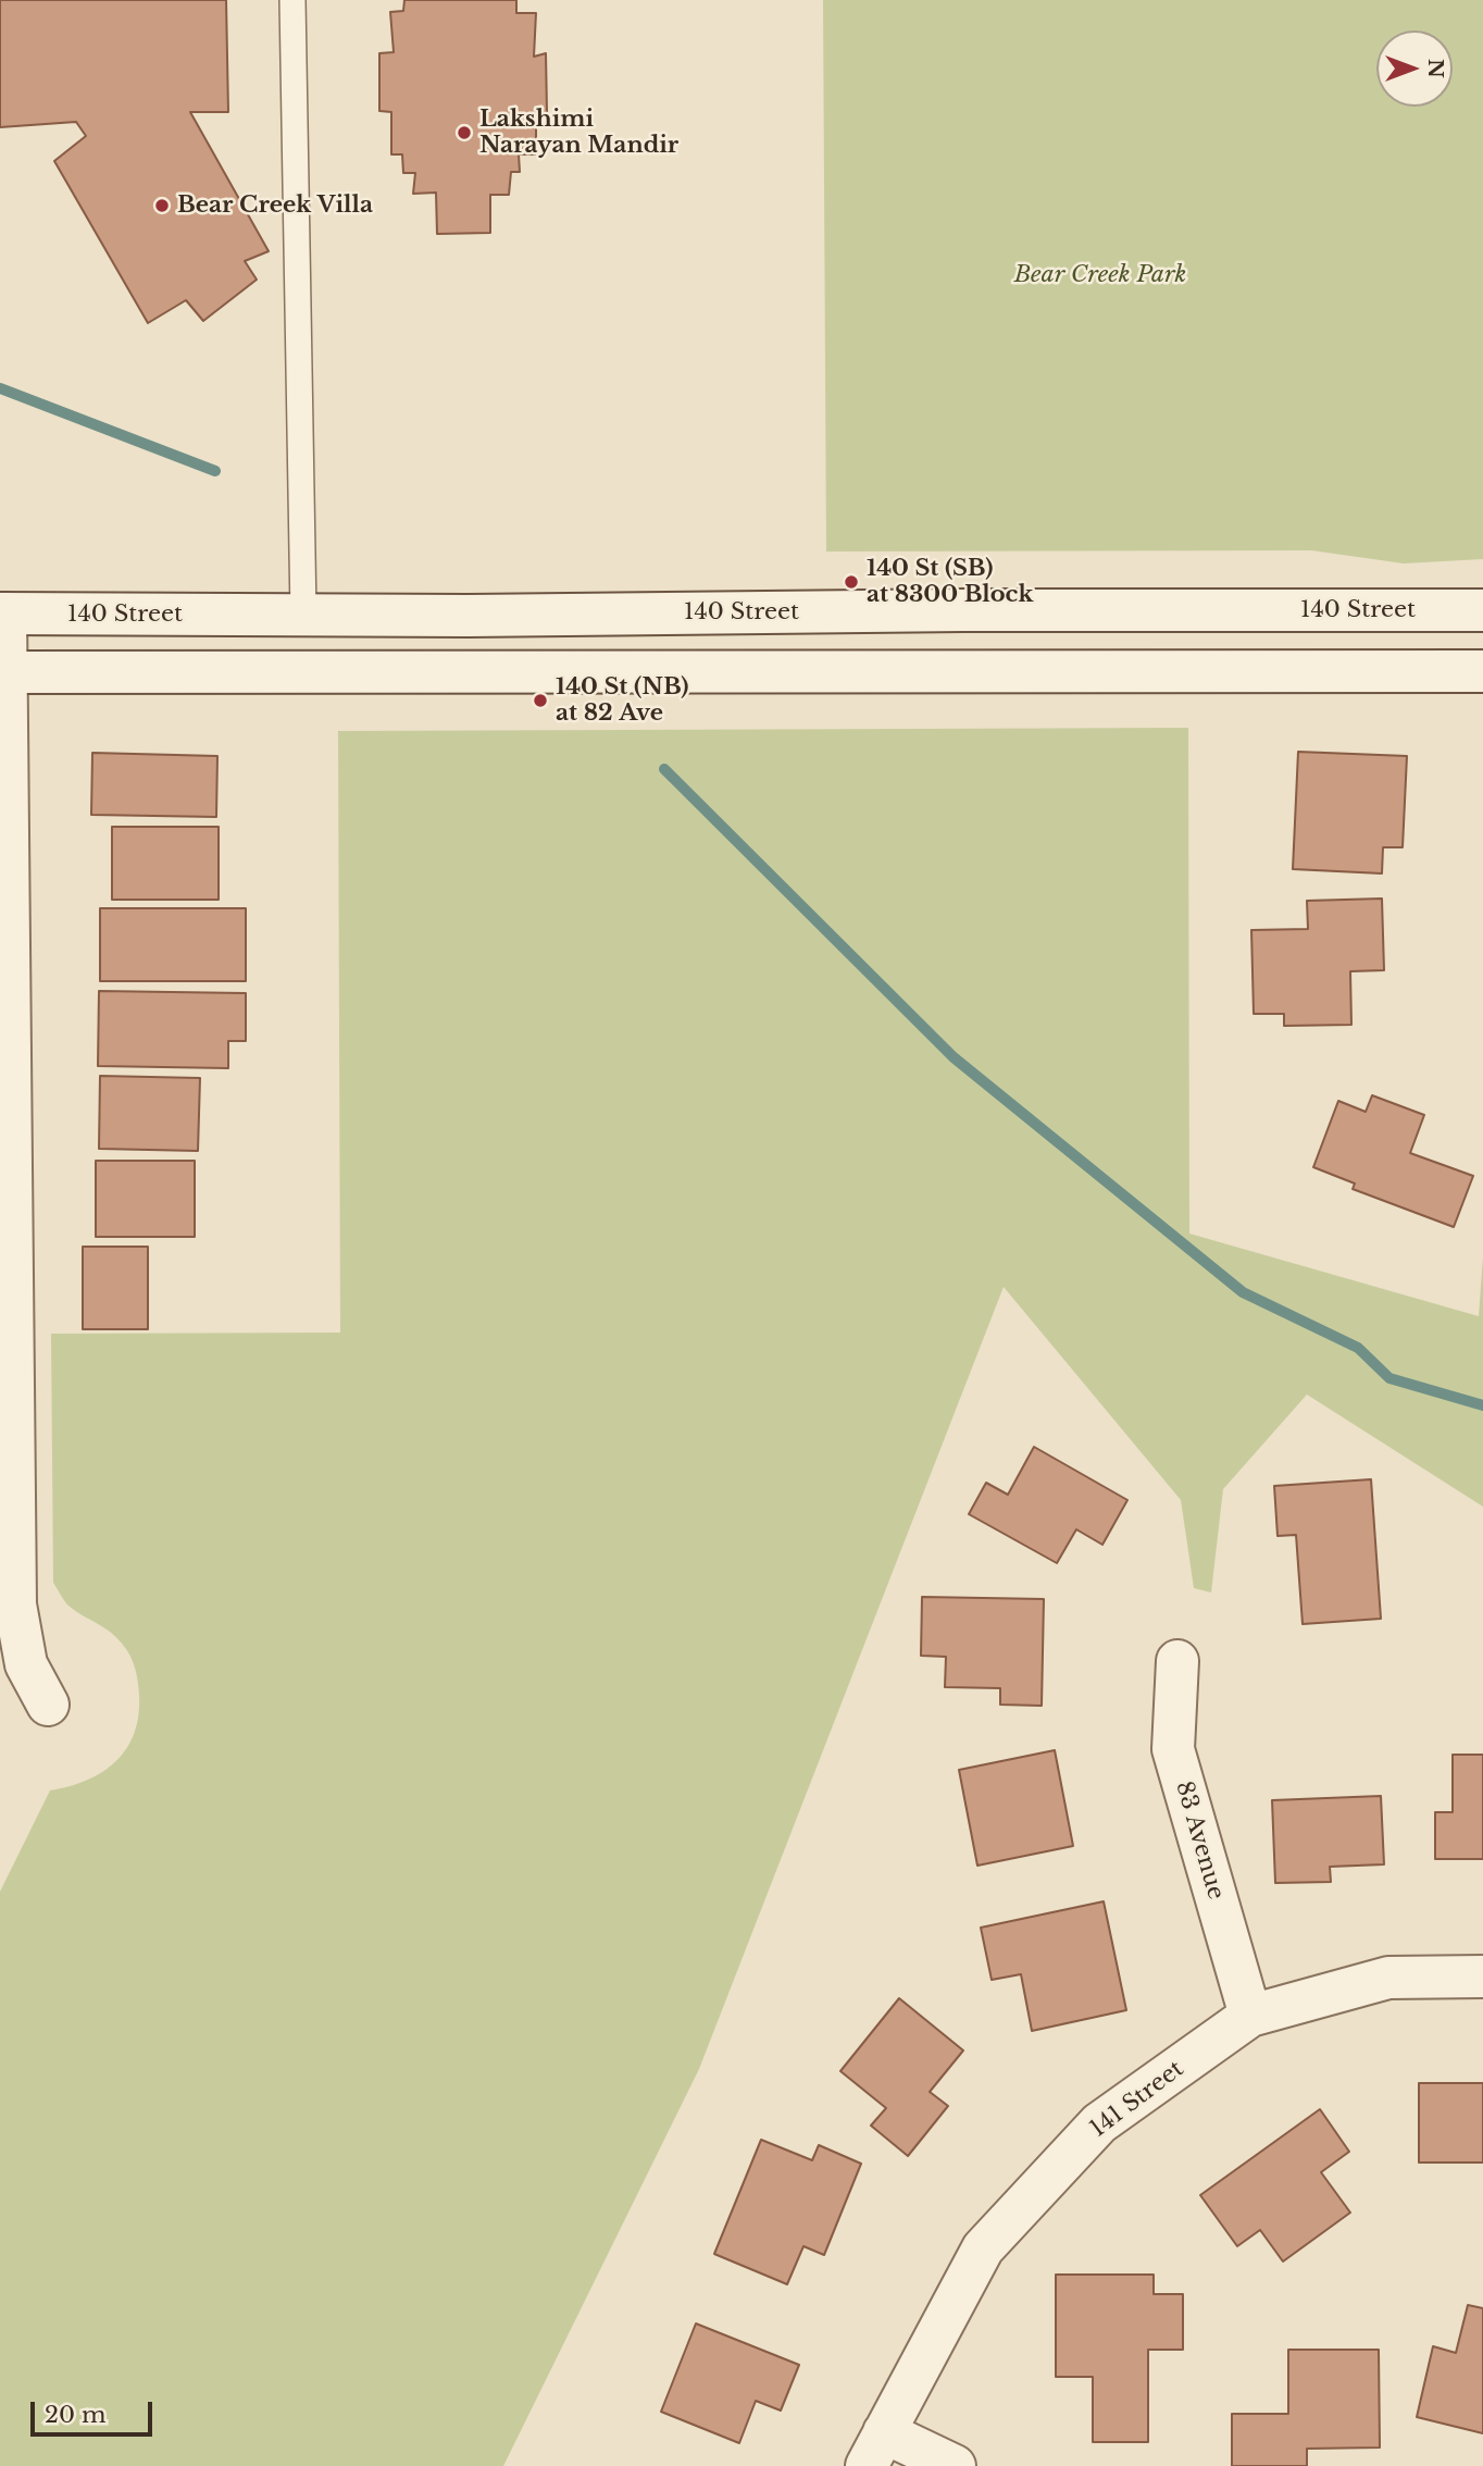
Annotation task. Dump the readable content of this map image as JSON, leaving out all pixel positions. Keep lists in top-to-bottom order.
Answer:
{
  "streets": {
    "main road": ["140 Street", "83 Avenue", "141 Street"]
  },
  "crossings": [
    ["83 Avenue", "141 Street"]
  ],
  "parks": ["Bear Creek Park"],
  "places": [
    "Lakshimi Narayan Mandir",
    "Bear Creek Villa",
    "140 St (SB) at 8300 Block",
    "140 St (NB) at 82 Ave"
  ],
  "scale_bar": "20 m",
  "north": "right"
}
